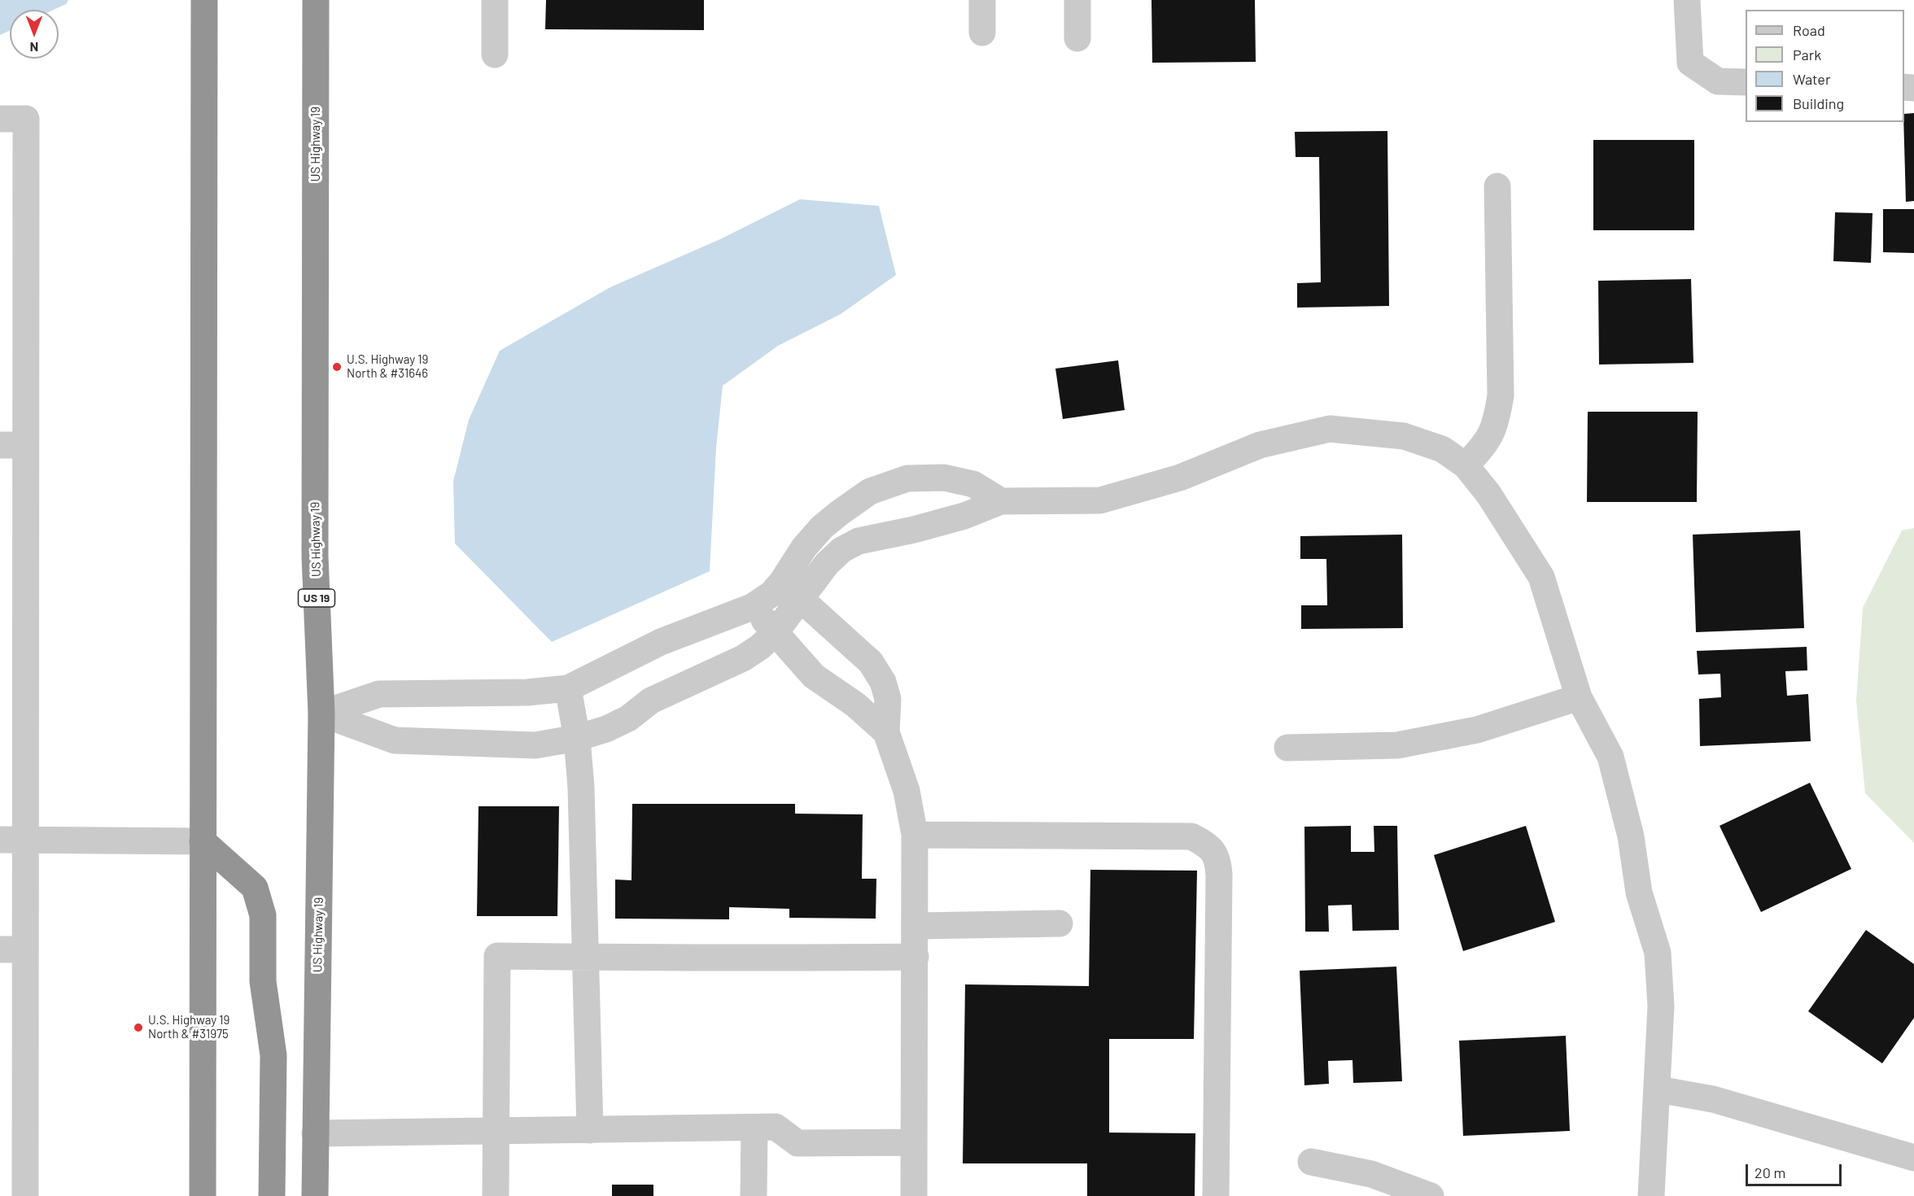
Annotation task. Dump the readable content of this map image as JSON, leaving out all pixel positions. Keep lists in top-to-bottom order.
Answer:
{
  "streets": {
    "highway": ["US Highway 19", "US 19"]
  },
  "places": ["U.S. Highway 19 North & #31646", "U.S. Highway 19 North & #31975"],
  "legend": [
    "Road",
    "Park",
    "Water",
    "Building"
  ],
  "scale_bar": "20 m",
  "north": "bottom"
}
